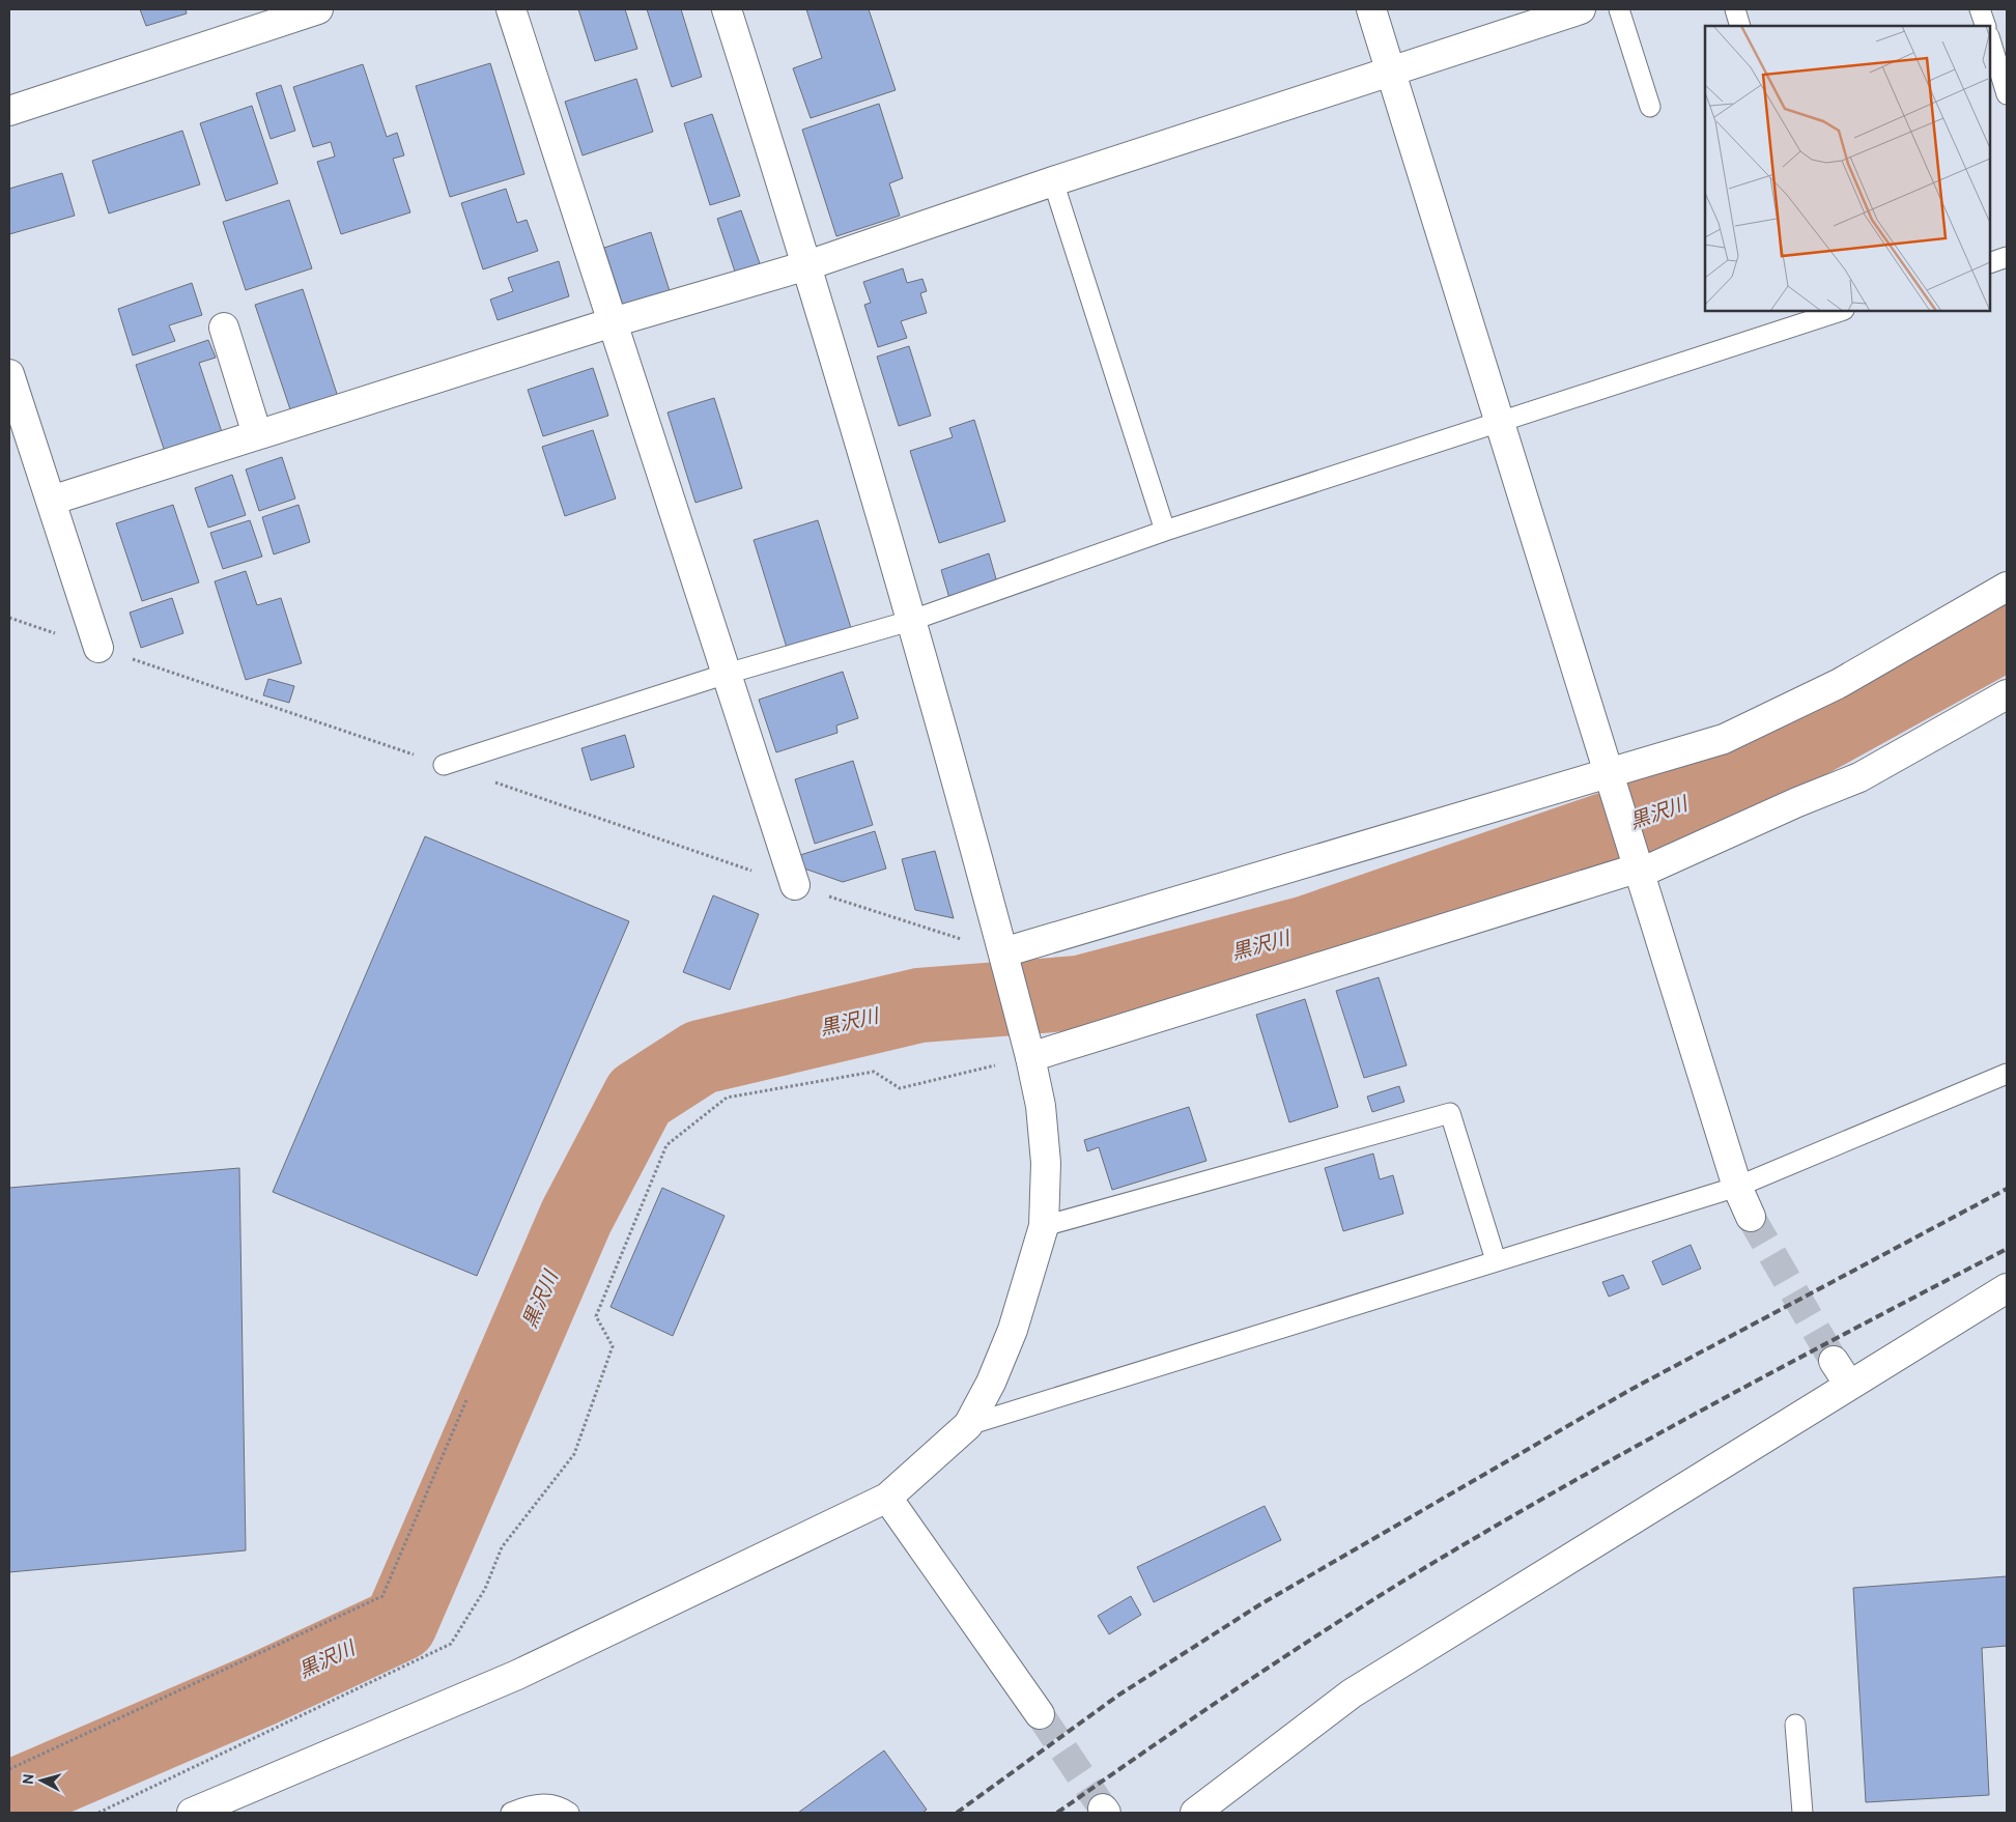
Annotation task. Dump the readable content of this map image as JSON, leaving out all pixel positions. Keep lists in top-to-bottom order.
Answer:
{
  "water": ["黒沢川"],
  "north": "left"
}
